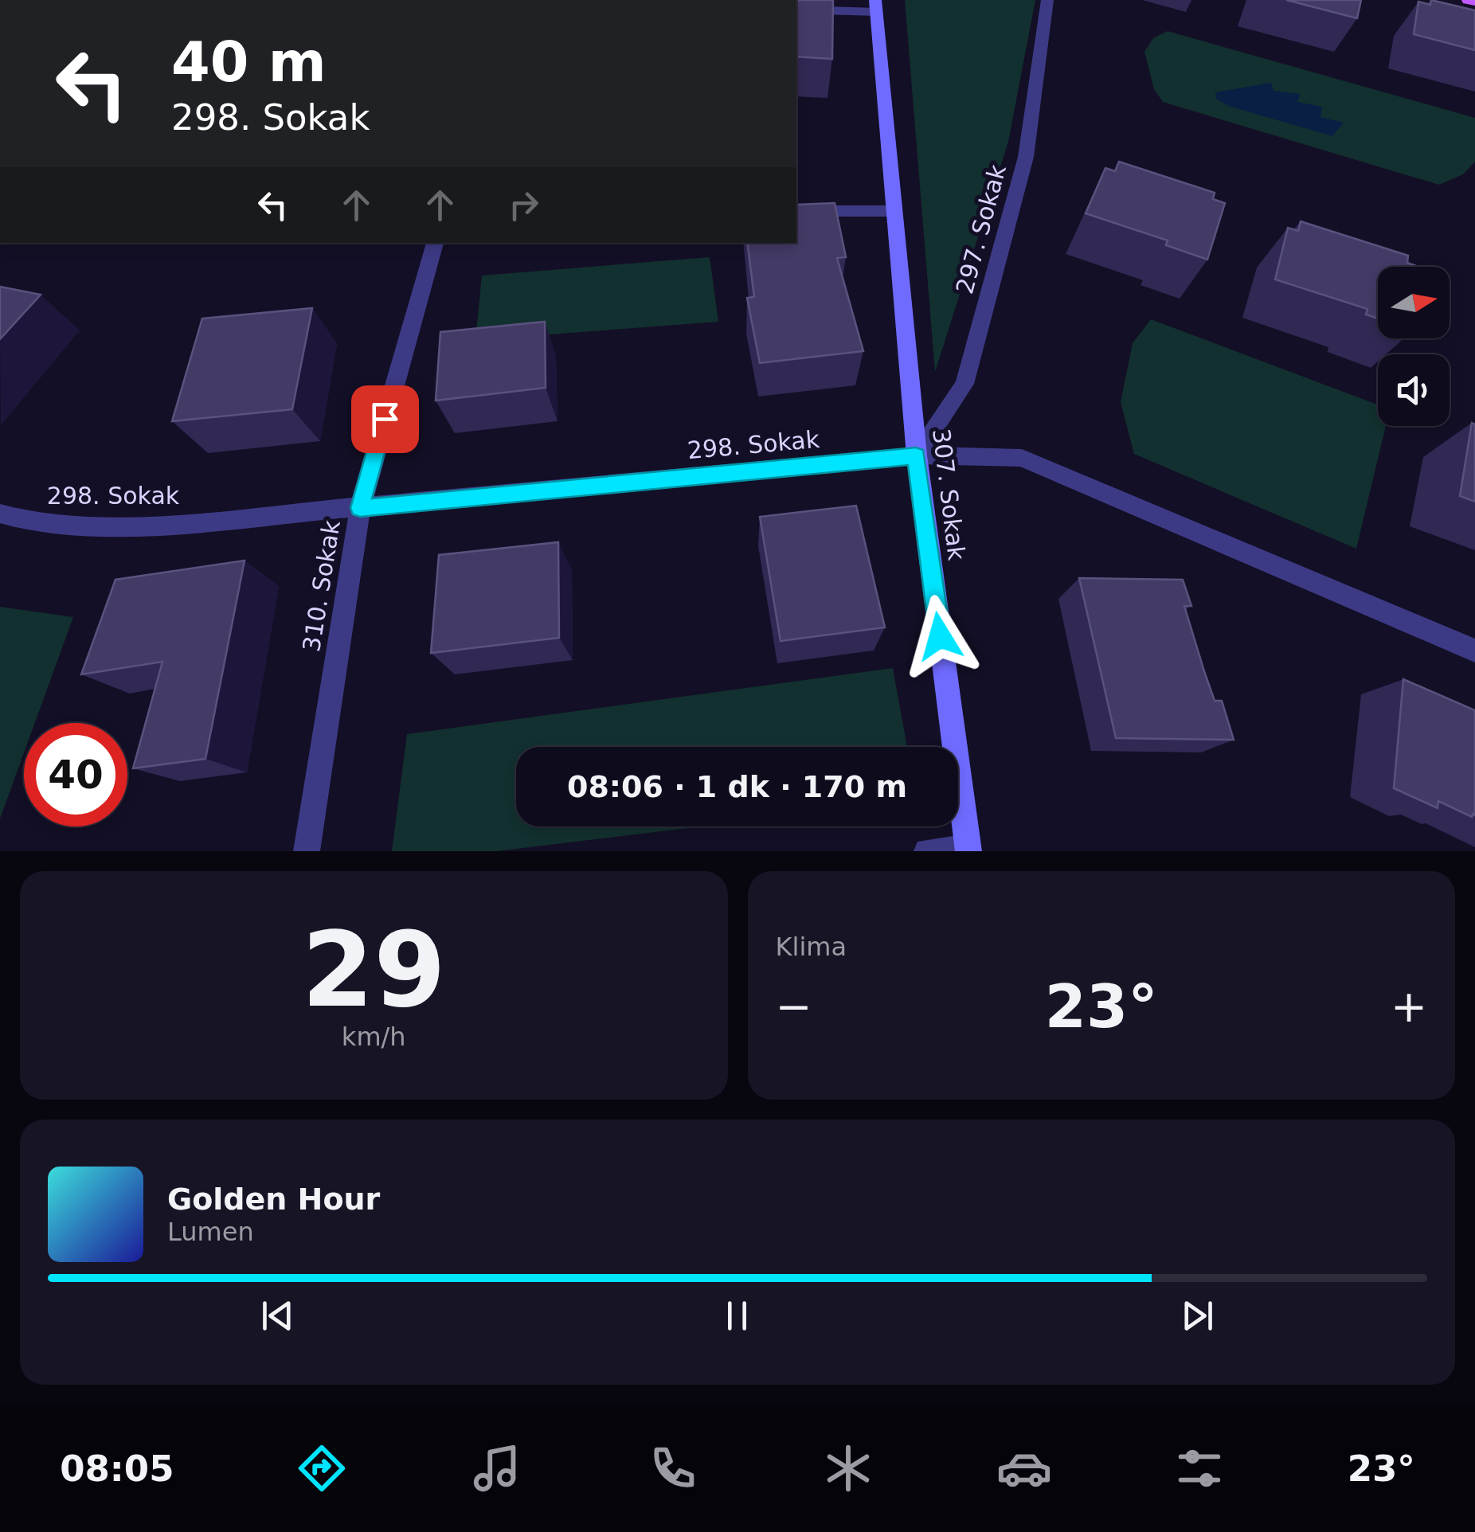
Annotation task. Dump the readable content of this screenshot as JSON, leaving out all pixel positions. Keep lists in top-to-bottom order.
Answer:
{
  "streets": {
    "street": [
      "297. Sokak",
      "298. Sokak",
      "307. Sokak",
      "310. Sokak"
    ]
  },
  "crossings": [
    ["297. Sokak", "298. Sokak"],
    ["297. Sokak", "307. Sokak"],
    ["298. Sokak", "307. Sokak"],
    ["298. Sokak", "310. Sokak"]
  ],
  "north": "right",
  "page": {
    "turn": ["40 m", "298. Sokak"],
    "limit": "40",
    "trip": "08:06 · 1 dk · 170 m",
    "tile": [
      ["29", "km/h"],
      "Klima"
    ],
    "heat": ["−", "23°", "+"],
    "song": ["Golden Hour", "Lumen"],
    "tabs": ["08:05", "23°"]
  }
}
